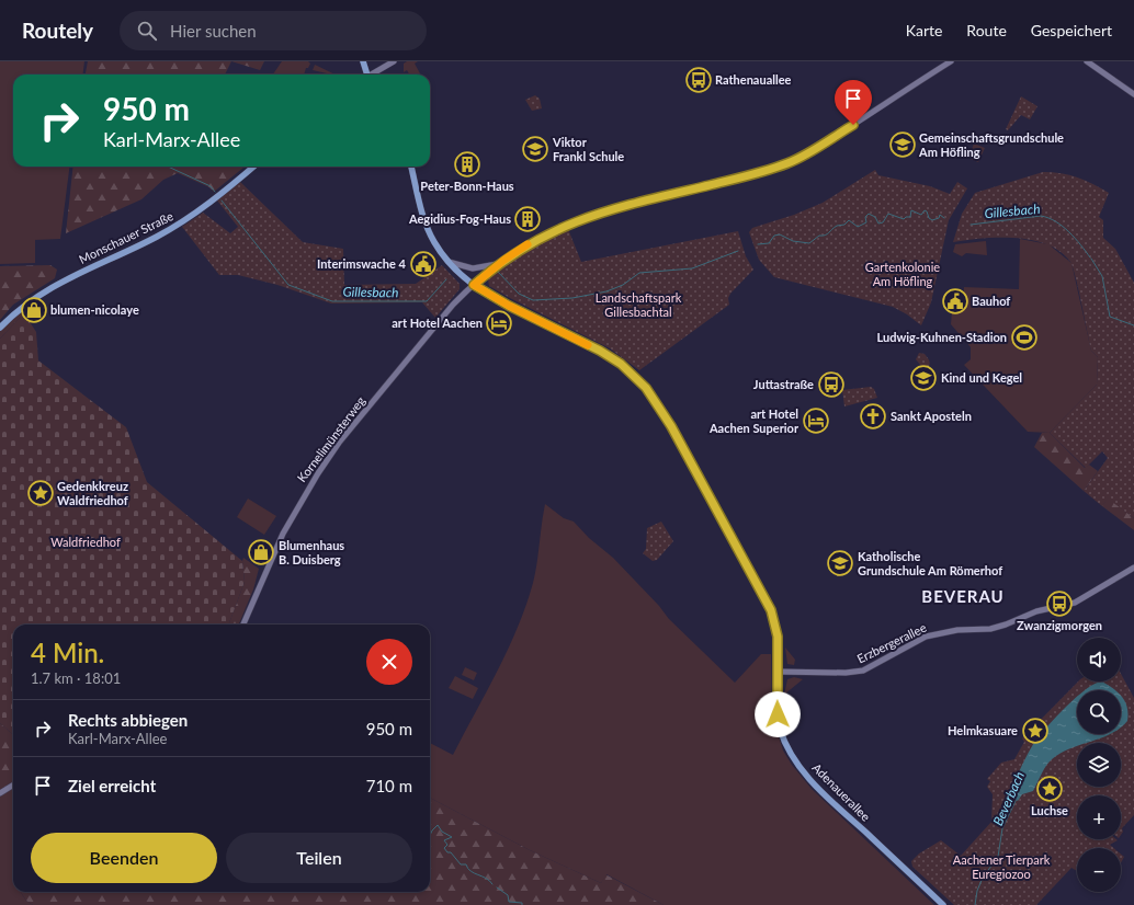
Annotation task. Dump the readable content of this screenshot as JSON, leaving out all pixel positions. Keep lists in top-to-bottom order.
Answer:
{
  "streets": {
    "main road": ["Monschauer Straße", "Adenauerallee"],
    "street": ["Kornelimünsterweg", "Erzbergerallee"]
  },
  "crossings": [
    ["Kornelimünsterweg", "Adenauerallee"],
    ["Erzbergerallee", "Adenauerallee"]
  ],
  "districts": ["BEVERAU"],
  "water": ["Gillesbach", "Beverbach"],
  "parks": [
    "Gartenkolonie Am Höfling",
    "Landschaftspark Gillesbachtal",
    "Waldfriedhof",
    "Aachener Tierpark Euregiozoo"
  ],
  "places": {
    "bus stop": ["Rathenauallee", "Juttastraße", "Zwanzigmorgen"],
    "school or university": [
      "Gemeinschaftsgrundschule Am Höfling",
      "Viktor Frankl Schule",
      "Kind und Kegel",
      "Katholische Grundschule Am Römerhof"
    ],
    "building": ["Peter-Bonn-Haus", "Aegidius-Fog-Haus"],
    "public building": ["Interimswache 4", "Bauhof"],
    "shop": ["blumen-nicolaye", "Blumenhaus B. Duisberg"],
    "hotel": ["art Hotel Aachen", "art Hotel Aachen Superior"],
    "sports": ["Ludwig-Kuhnen-Stadion"],
    "church": ["Sankt Aposteln"],
    "place": ["Gedenkkreuz Waldfriedhof", "Helmkasuare", "Luchse"]
  },
  "page": {
    "header": "Routely",
    "search": "Hier suchen",
    "nav": ["Karte", "Route", "Gespeichert"],
    "turn": ["950 m", "Karl-Marx-Allee"],
    "heading": ["4 Min.", "1.7 km · 18:01"],
    "map_buttons": ["+", "−"],
    "list": [
      {
        "name": "Rechts abbiegen",
        "note": "Karl-Marx-Allee",
        "value": "950 m"
      },
      {
        "name": "Ziel erreicht",
        "value": "710 m"
      }
    ],
    "buttons": ["Beenden", "Teilen"]
  }
}
